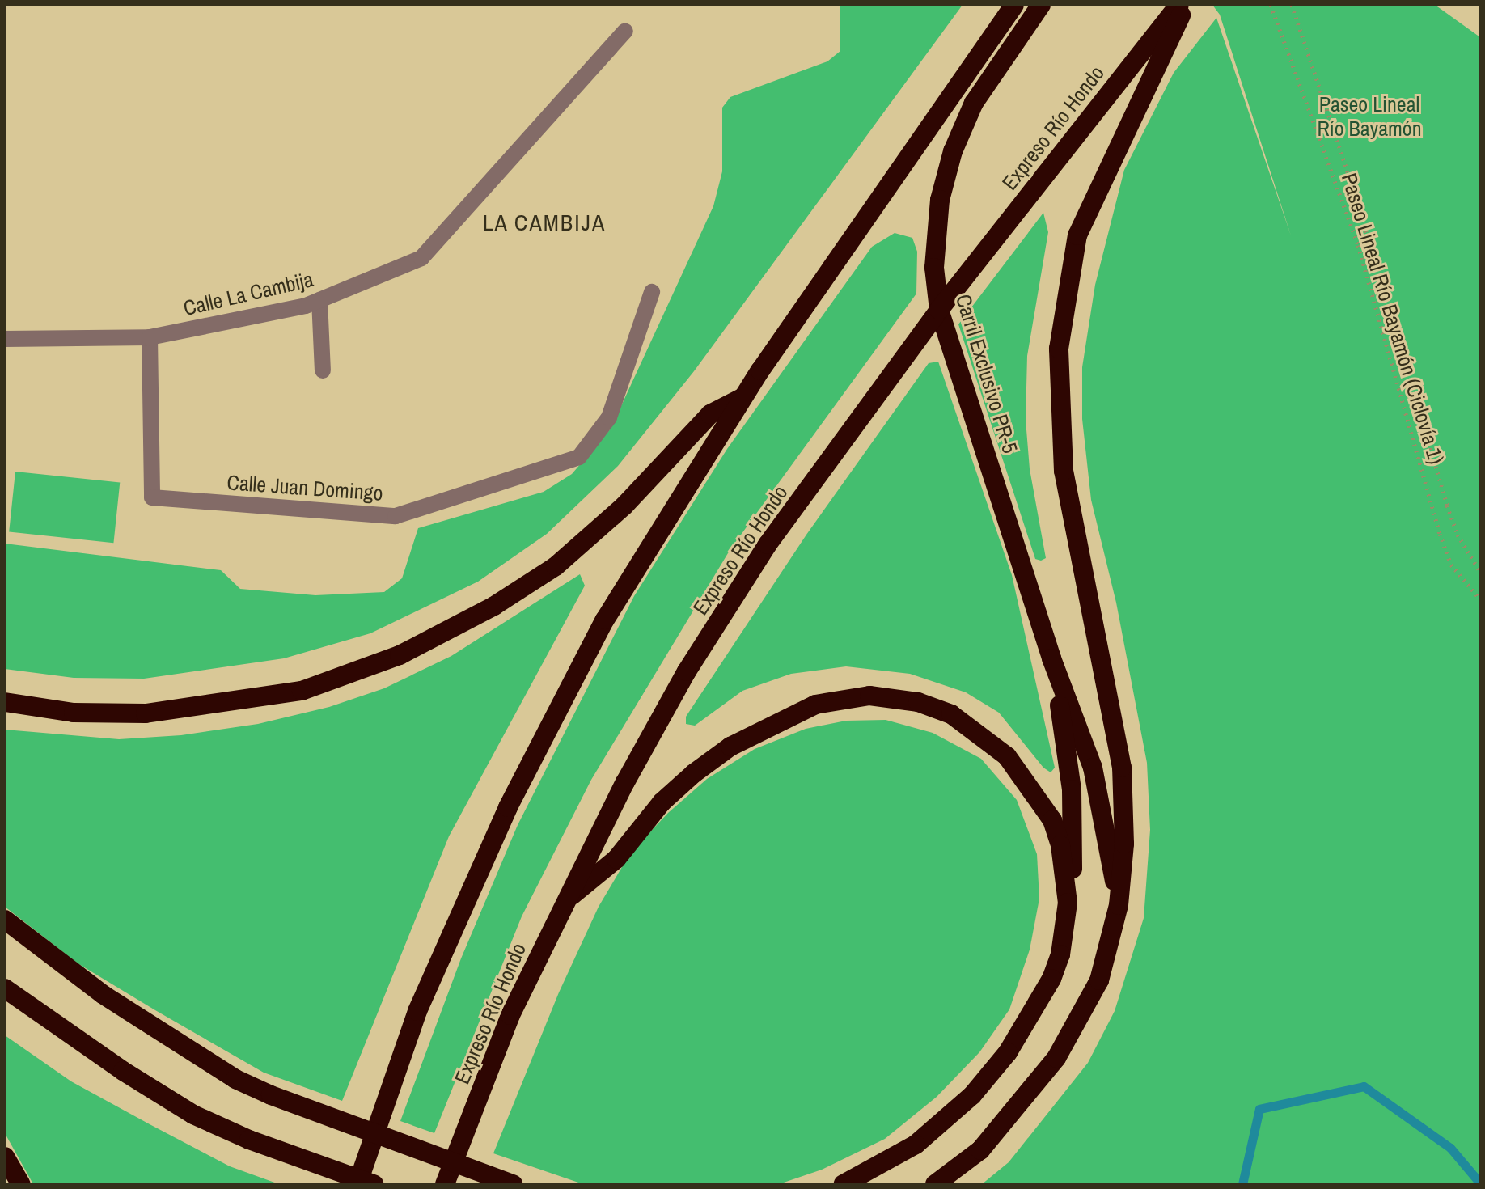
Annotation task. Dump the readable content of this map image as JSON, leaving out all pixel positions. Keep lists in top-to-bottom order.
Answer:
{
  "streets": {
    "highway": ["Expreso Río Hondo", "Carril Exclusivo PR-5"],
    "street": ["Calle La Cambija", "Calle Juan Domingo"],
    "path": ["Paseo Lineal Río Bayamón (Ciclovía 1)"]
  },
  "crossings": [
    ["Expreso Río Hondo", "Carril Exclusivo PR-5"],
    ["Calle La Cambija", "Calle Juan Domingo"]
  ],
  "districts": ["LA CAMBIJA"],
  "parks": ["Paseo Lineal Río Bayamón"]
}
